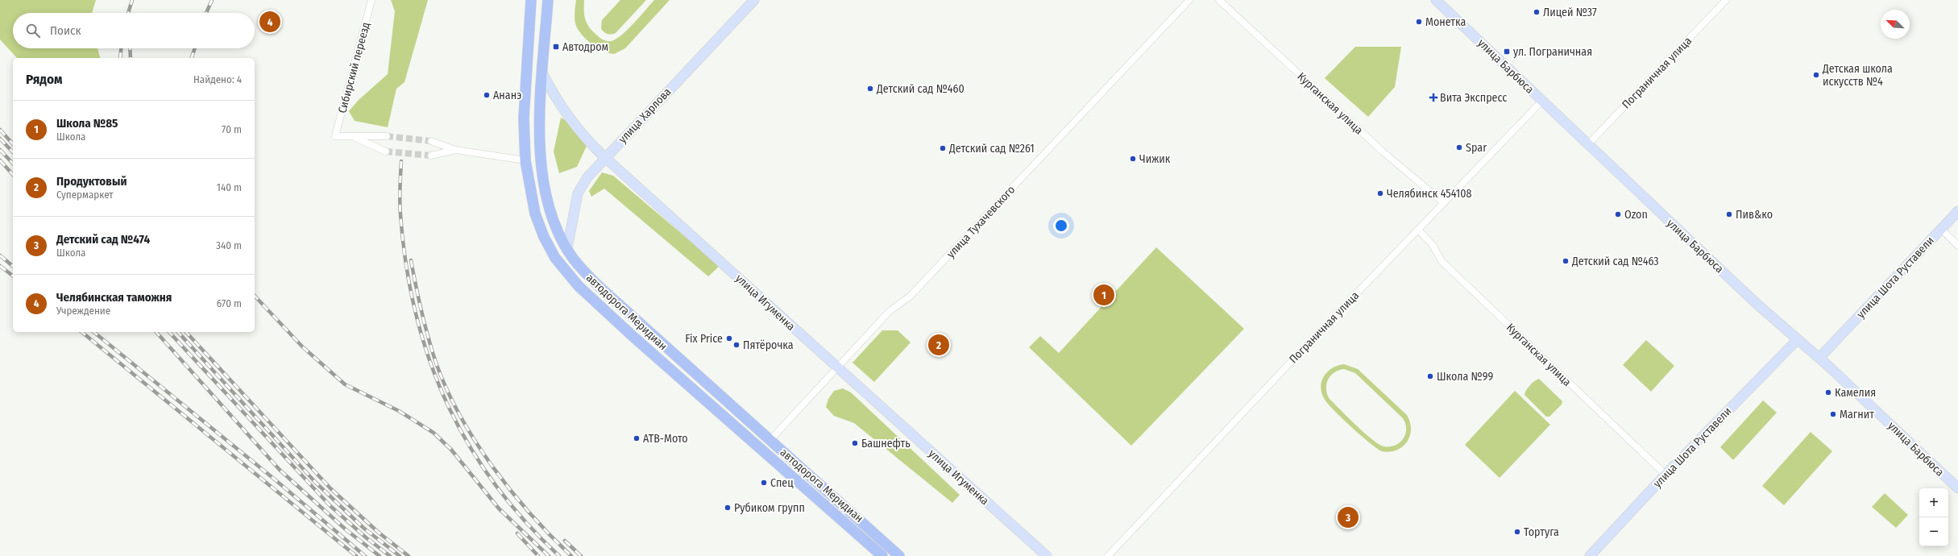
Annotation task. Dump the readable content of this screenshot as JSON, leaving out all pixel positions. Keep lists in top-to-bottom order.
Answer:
{
  "streets": {
    "main road": ["автодорога Меридиан"],
    "street": [
      "улица Барбюса",
      "Сибирский переезд",
      "Пограничная улица",
      "Курганская улица",
      "улица Харлова",
      "улица Тухачевского",
      "улица Шота Руставели",
      "улица Игуменка"
    ]
  },
  "crossings": [
    ["улица Барбюса", "Пограничная улица"],
    ["улица Барбюса", "улица Шота Руставели"],
    ["Пограничная улица", "Курганская улица"],
    ["Курганская улица", "улица Шота Руставели"],
    ["улица Харлова", "улица Игуменка"],
    ["улица Харлова", "автодорога Меридиан"],
    ["улица Тухачевского", "улица Игуменка"],
    ["улица Тухачевского", "автодорога Меридиан"],
    ["улица Игуменка", "автодорога Меридиан"]
  ],
  "places": {
    "other": [
      "Лицей №37",
      "Монетка",
      "Детская школа искусств №4",
      "Детский сад №460",
      "Ананэ",
      "Spar",
      "Детский сад №261",
      "Чижик",
      "Челябинск 454108",
      "Ozon",
      "Пив&ко",
      "Детский сад №463",
      "Fix Price",
      "Пятёрочка",
      "Школа №99",
      "Камелия",
      "Магнит",
      "АТВ-Мото",
      "Башнефть",
      "Спец",
      "Рубиком групп",
      "Тортуга"
    ],
    "transit": ["Автодром", "ул. Пограничная"],
    "health": ["Вита Экспресс"]
  },
  "north": "top left",
  "page": {
    "pins": [
      "4",
      "1",
      "2",
      "3"
    ],
    "search": "Поиск",
    "heading": ["Рядом", "Найдено: 4"],
    "list": [
      {
        "mark": "1",
        "name": "Школа №85",
        "note": "Школа",
        "value": "70 m"
      },
      {
        "mark": "2",
        "name": "Продуктовый",
        "note": "Супермаркет",
        "value": "140 m"
      },
      {
        "mark": "3",
        "name": "Детский сад №474",
        "note": "Школа",
        "value": "340 m"
      },
      {
        "mark": "4",
        "name": "Челябинская таможня",
        "note": "Учреждение",
        "value": "670 m"
      }
    ],
    "map_buttons": ["+", "−"]
  }
}
